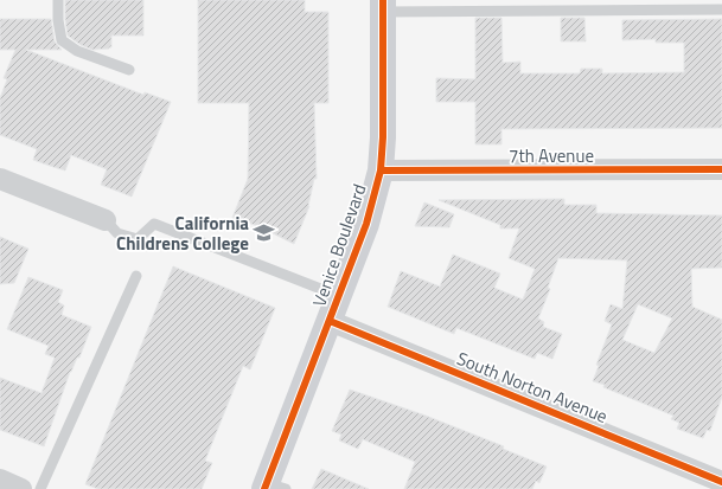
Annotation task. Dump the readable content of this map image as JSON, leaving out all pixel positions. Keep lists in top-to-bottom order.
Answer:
{
  "streets": {
    "main road": ["Venice Boulevard"],
    "street": ["7th Avenue", "South Norton Avenue"]
  },
  "crossings": [
    ["7th Avenue", "Venice Boulevard"],
    ["Venice Boulevard", "South Norton Avenue"]
  ],
  "places": {
    "school or university": ["California Childrens College"]
  }
}
